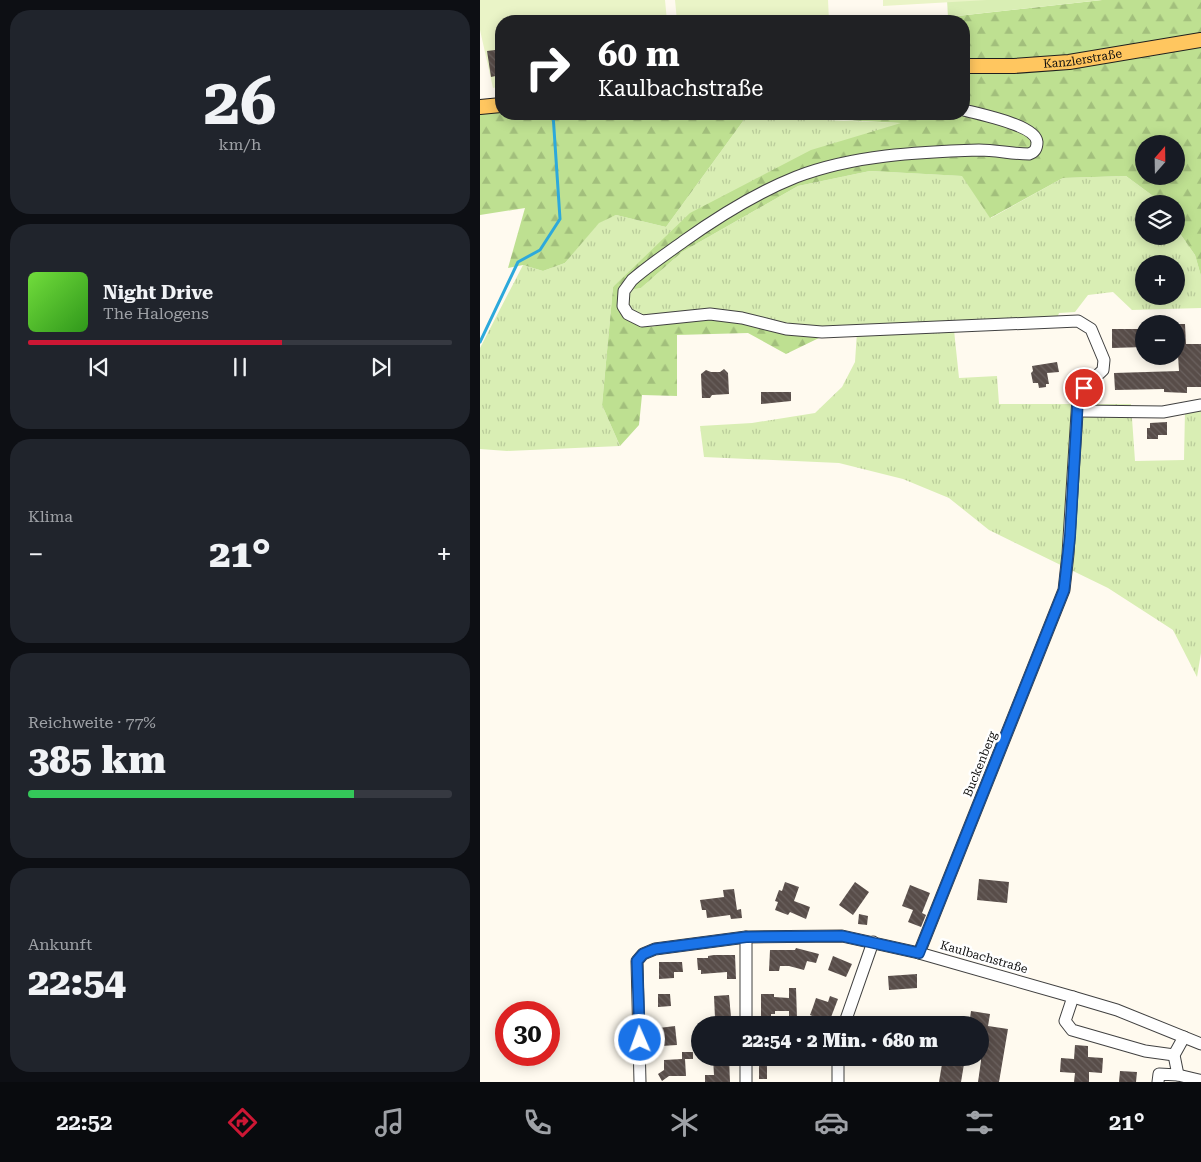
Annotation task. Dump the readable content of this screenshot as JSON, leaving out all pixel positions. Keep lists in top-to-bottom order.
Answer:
{
  "streets": {
    "main road": ["Kanzlerstraße"],
    "street": ["Buckenberg", "Kaulbachstraße"]
  },
  "crossings": [
    ["Buckenberg", "Kaulbachstraße"]
  ],
  "north": "top",
  "page": {
    "tile": [
      ["26", "km/h"],
      "Klima",
      ["Reichweite · 77%", "385 km"],
      ["Ankunft", "22:54"]
    ],
    "turn": ["60 m", "Kaulbachstraße"],
    "map_buttons": ["+", "−"],
    "song": ["Night Drive", "The Halogens"],
    "heat": ["−", "21°", "+"],
    "limit": "30",
    "trip": "22:54 · 2 Min. · 680 m",
    "tabs": ["22:52", "21°"]
  }
}
